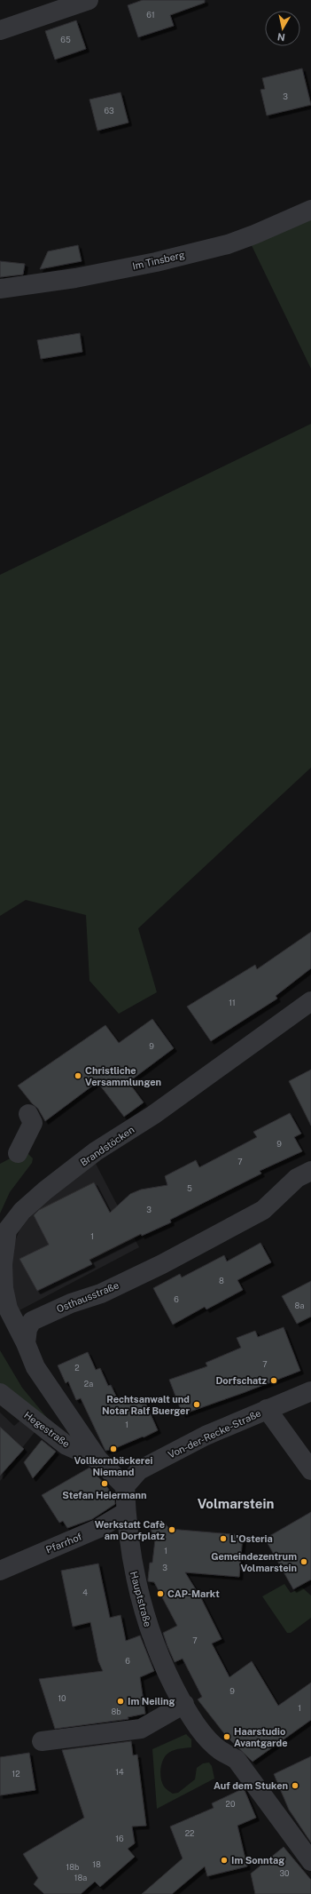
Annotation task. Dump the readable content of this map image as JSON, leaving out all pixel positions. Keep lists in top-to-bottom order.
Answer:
{
  "streets": {
    "street": [
      "Im Tinsberg",
      "Brandstöcken",
      "Osthausstraße",
      "Hegestraße",
      "Von-der-Recke-Straße",
      "Pfarrhof",
      "Hauptstraße"
    ]
  },
  "crossings": [
    ["Brandstöcken", "Osthausstraße"],
    ["Von-der-Recke-Straße", "Hauptstraße"],
    ["Pfarrhof", "Hauptstraße"]
  ],
  "districts": ["Volmarstein"],
  "places": [
    "Christliche Versammlungen",
    "Dorfschatz",
    "Rechtsanwalt und Notar Ralf Buerger",
    "Vollkornbäckerei Niemand",
    "Stefan Heiermann",
    "Werkstatt Cafè am Dorfplatz",
    "L'Osteria",
    "Gemeindezentrum Volmarstein",
    "CAP-Markt",
    "Im Neiling",
    "Haarstudio Avantgarde",
    "Auf dem Stuken",
    "Im Sonntag"
  ],
  "house_numbers": [
    "61",
    "65",
    "3",
    "63",
    "11",
    "9",
    "9",
    "7",
    "5",
    "3",
    "1",
    "8",
    "6",
    "8a",
    "7",
    "2",
    "2a",
    "1",
    "1",
    "3",
    "4",
    "7",
    "6",
    "9",
    "10",
    "1",
    "8b",
    "14",
    "12",
    "20",
    "22",
    "16",
    "18",
    "18b",
    "30",
    "18a"
  ],
  "north": "bottom"
}
